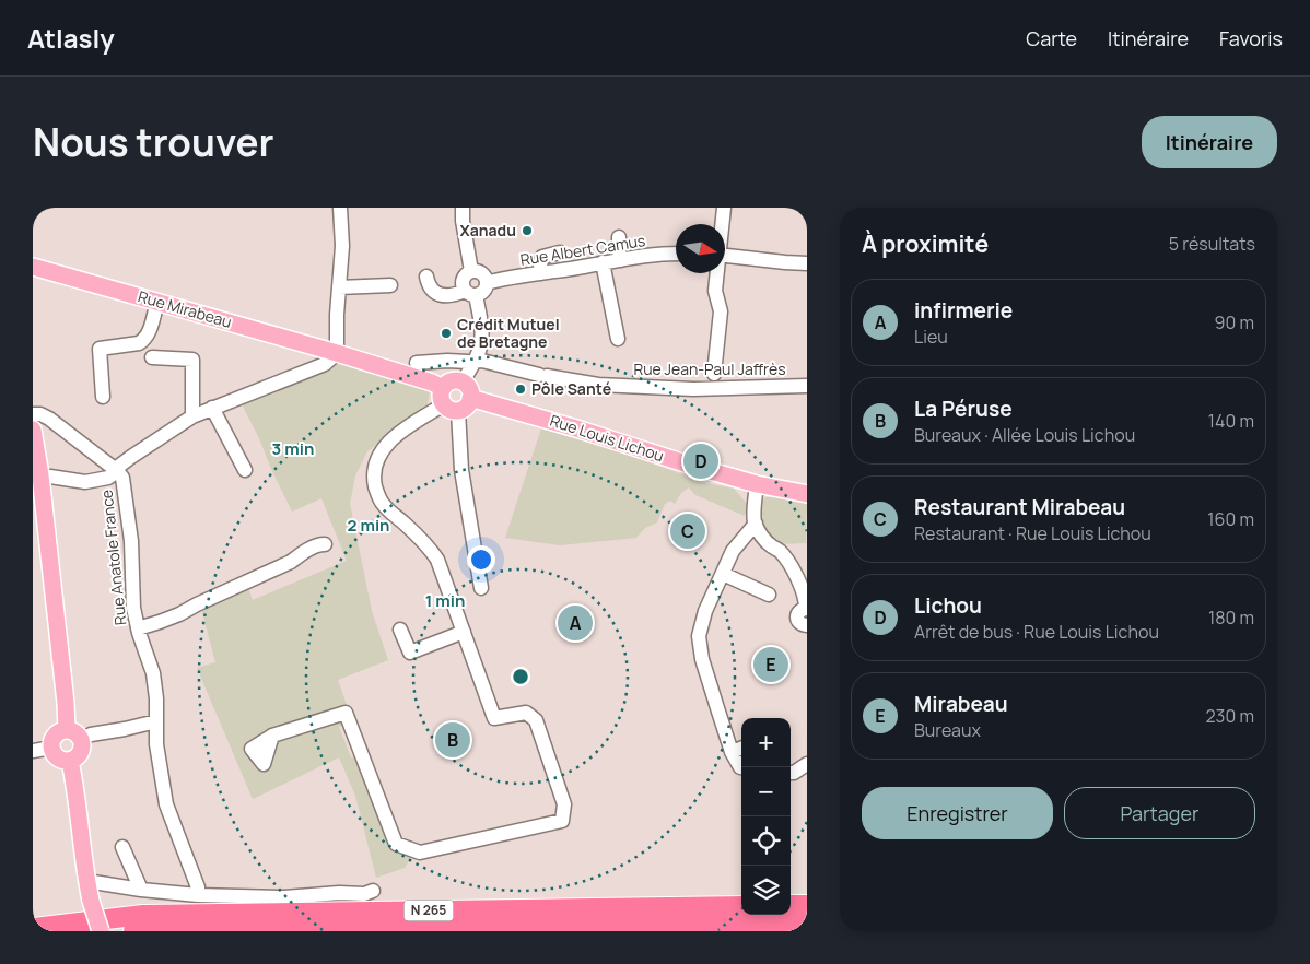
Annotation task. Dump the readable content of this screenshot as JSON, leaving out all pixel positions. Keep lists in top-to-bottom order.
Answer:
{
  "streets": {
    "highway": ["N 265"],
    "main road": ["Rue Mirabeau", "Rue Louis Lichou"],
    "street": ["Rue Albert Camus", "Rue Jean-Paul Jaffrès", "Rue Anatole France"]
  },
  "places": ["Xanadu", "Crédit Mutuel de Bretagne", "Pôle Santé"],
  "north": "right",
  "page": {
    "header": "Atlasly",
    "nav": ["Carte", "Itinéraire", "Favoris"],
    "title": "Nous trouver",
    "buttons": [
      "Itinéraire",
      ["Enregistrer", "Partager"]
    ],
    "heading": ["À proximité", "5 résultats"],
    "list": [
      {
        "mark": "A",
        "name": "infirmerie",
        "note": "Lieu",
        "value": "90 m"
      },
      {
        "mark": "B",
        "name": "La Péruse",
        "note": "Bureaux · Allée Louis Lichou",
        "value": "140 m"
      },
      {
        "mark": "C",
        "name": "Restaurant Mirabeau",
        "note": "Restaurant · Rue Louis Lichou",
        "value": "160 m"
      },
      {
        "mark": "D",
        "name": "Lichou",
        "note": "Arrêt de bus · Rue Louis Lichou",
        "value": "180 m"
      },
      {
        "mark": "E",
        "name": "Mirabeau",
        "note": "Bureaux",
        "value": "230 m"
      }
    ],
    "pins": [
      "D",
      "C",
      "A",
      "E",
      "B"
    ],
    "map_buttons": ["+", "−"]
  },
  "rings": ["3 min", "2 min", "1 min"]
}
